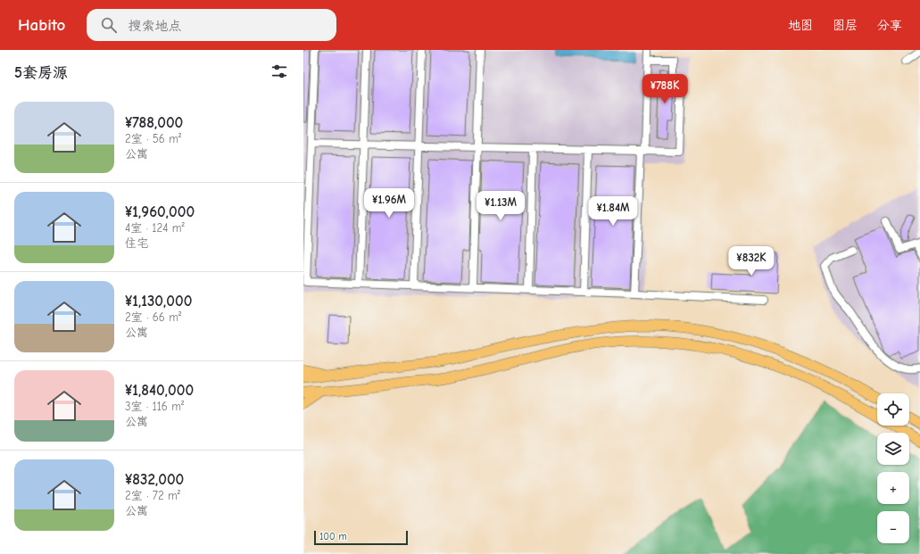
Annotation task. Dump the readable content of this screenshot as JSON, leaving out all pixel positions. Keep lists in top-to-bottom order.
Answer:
{
  "scale_bar": "100 m",
  "page": {
    "header": "Habito",
    "search": "搜索地点",
    "nav": ["地图", "图层", "分享"],
    "heading": "5套房源",
    "price": [
      "¥788K",
      "¥1.96M",
      "¥1.13M",
      "¥1.84M",
      "¥832K"
    ],
    "list": [
      {
        "name": "¥788,000",
        "note": "2室 · 56 m² · 公寓"
      },
      {
        "name": "¥1,960,000",
        "note": "4室 · 124 m² · 住宅"
      },
      {
        "name": "¥1,130,000",
        "note": "2室 · 66 m² · 公寓"
      },
      {
        "name": "¥1,840,000",
        "note": "3室 · 116 m² · 公寓"
      },
      {
        "name": "¥832,000",
        "note": "2室 · 72 m² · 公寓"
      }
    ],
    "map_buttons": ["+", "−"],
    "scale": "100 m"
  }
}
